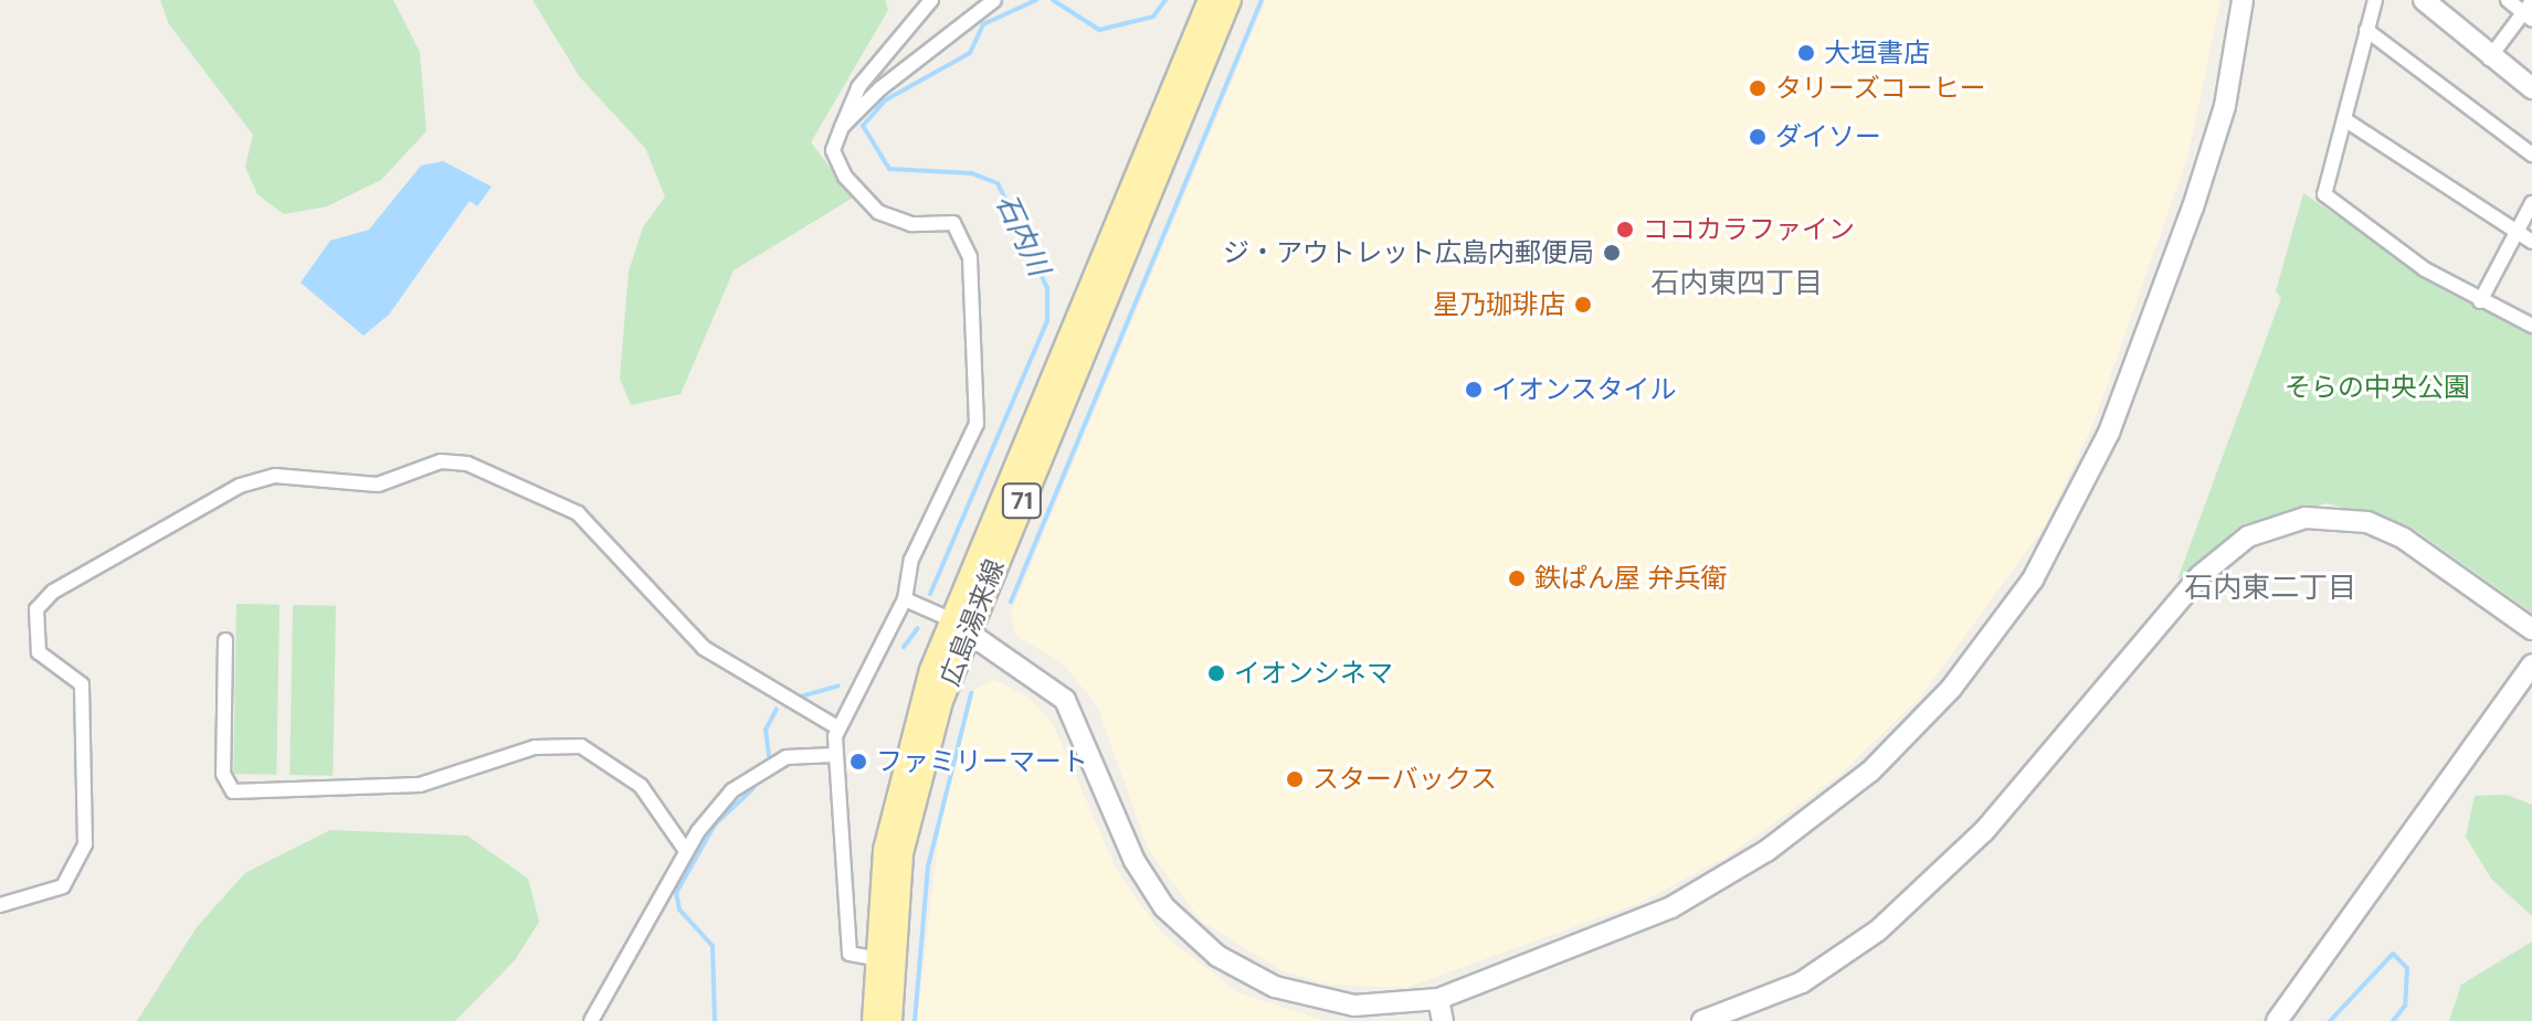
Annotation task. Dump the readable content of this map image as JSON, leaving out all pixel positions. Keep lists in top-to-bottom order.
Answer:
{
  "streets": {
    "main road": ["71", "広島湯来線"]
  },
  "districts": ["石内東四丁目", "石内東二丁目"],
  "water": ["石内川"],
  "parks": ["そらの中央公園"],
  "places": [
    "大垣書店",
    "タリーズコーヒー",
    "ダイソー",
    "ココカラファイン",
    "ジ・アウトレット広島内郵便局",
    "星乃珈琲店",
    "イオンスタイル",
    "鉄ぱん屋 弁兵衛",
    "イオンシネマ",
    "ファミリーマート",
    "スターバックス"
  ]
}
